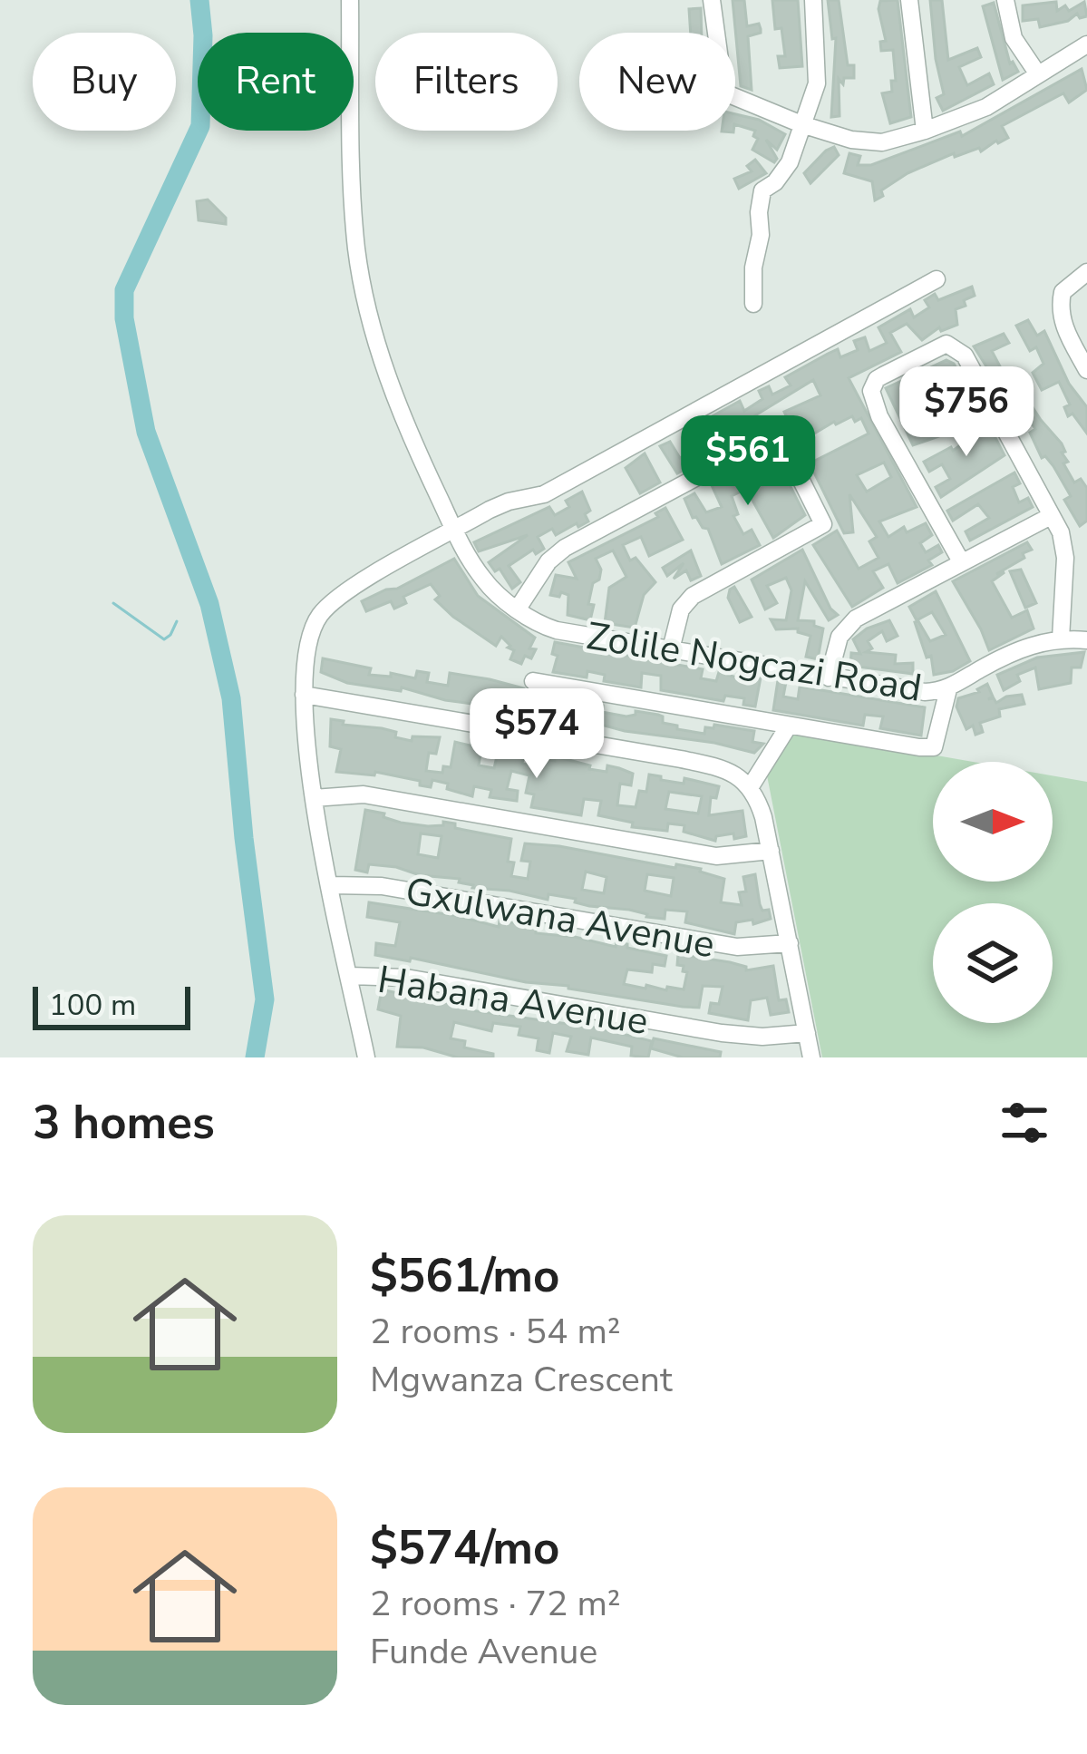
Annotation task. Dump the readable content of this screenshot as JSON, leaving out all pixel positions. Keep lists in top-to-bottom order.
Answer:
{
  "streets": {
    "street": ["Zolile Nogcazi Road", "Gxulwana Avenue", "Habana Avenue"]
  },
  "scale_bar": "100 m",
  "north": "right",
  "page": {
    "chip": [
      "Buy",
      "Rent",
      "Filters",
      "New"
    ],
    "price": ["$756", "$561", "$574"],
    "scale": "100 m",
    "heading": "3 homes",
    "list": [
      {
        "name": "$561/mo",
        "note": "2 rooms · 54 m² · Mgwanza Crescent"
      },
      {
        "name": "$574/mo",
        "note": "2 rooms · 72 m² · Funde Avenue"
      }
    ]
  }
}
